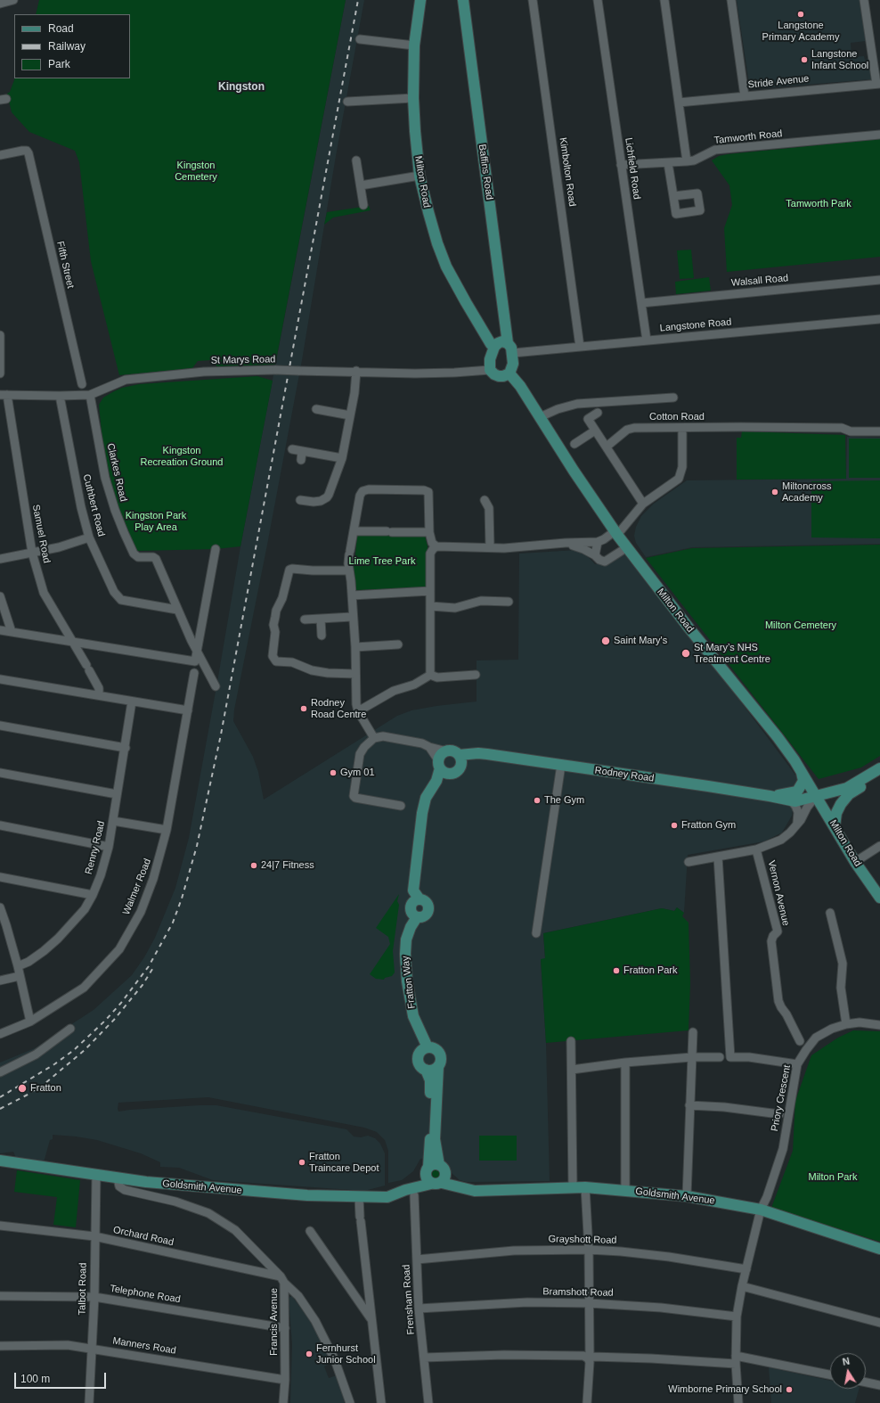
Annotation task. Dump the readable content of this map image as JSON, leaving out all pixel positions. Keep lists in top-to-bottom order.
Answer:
{
  "streets": {
    "main road": [
      "Baffins Road",
      "Milton Road",
      "Rodney Road",
      "Fratton Way",
      "Goldsmith Avenue"
    ],
    "street": [
      "Stride Avenue",
      "Tamworth Road",
      "Lichfield Road",
      "Kimbolton Road",
      "Fifth Street",
      "Walsall Road",
      "Langstone Road",
      "St Marys Road",
      "Cotton Road",
      "Clarkes Road",
      "Cuthbert Road",
      "Samuel Road",
      "Renny Road",
      "Walmer Road",
      "Vernon Avenue",
      "Priory Crescent",
      "Orchard Road",
      "Grayshott Road",
      "Talbot Road",
      "Bramshott Road",
      "Telephone Road",
      "Frensham Road",
      "Francis Avenue",
      "Manners Road"
    ]
  },
  "crossings": [
    ["Tamworth Road", "Lichfield Road"],
    ["Lichfield Road", "Walsall Road"],
    ["Lichfield Road", "Langstone Road"],
    ["Baffins Road", "Milton Road"],
    ["Baffins Road", "Langstone Road"],
    ["Baffins Road", "St Marys Road"],
    ["Kimbolton Road", "Langstone Road"],
    ["Milton Road", "Langstone Road"],
    ["Milton Road", "St Marys Road"],
    ["Milton Road", "Rodney Road"],
    ["Langstone Road", "St Marys Road"],
    ["St Marys Road", "Clarkes Road"],
    ["St Marys Road", "Cuthbert Road"],
    ["St Marys Road", "Samuel Road"],
    ["Clarkes Road", "Cuthbert Road"],
    ["Rodney Road", "Fratton Way"],
    ["Fratton Way", "Goldsmith Avenue"],
    ["Priory Crescent", "Goldsmith Avenue"],
    ["Priory Crescent", "Grayshott Road"],
    ["Priory Crescent", "Bramshott Road"],
    ["Goldsmith Avenue", "Talbot Road"],
    ["Goldsmith Avenue", "Frensham Road"],
    ["Goldsmith Avenue", "Francis Avenue"],
    ["Orchard Road", "Talbot Road"],
    ["Orchard Road", "Francis Avenue"],
    ["Grayshott Road", "Frensham Road"],
    ["Talbot Road", "Telephone Road"],
    ["Talbot Road", "Manners Road"],
    ["Bramshott Road", "Frensham Road"],
    ["Telephone Road", "Francis Avenue"],
    ["Francis Avenue", "Manners Road"]
  ],
  "districts": ["Kingston"],
  "parks": [
    "Kingston Cemetery",
    "Tamworth Park",
    "Kingston Recreation Ground",
    "Kingston Park Play Area",
    "Lime Tree Park",
    "Milton Cemetery",
    "Milton Park"
  ],
  "places": [
    "Langstone Primary Academy",
    "Langstone Infant School",
    "Miltoncross Academy",
    "Saint Mary's",
    "St Mary’s NHS Treatment Centre",
    "Rodney Road Centre",
    "Gym 01",
    "The Gym",
    "Fratton Gym",
    "24|7 Fitness",
    "Fratton Park",
    "Fratton",
    "Fratton Traincare Depot",
    "Fernhurst Junior School",
    "Wimborne Primary School"
  ],
  "legend": ["Road", "Railway", "Park"],
  "scale_bar": "100 m",
  "north": "top"
}
